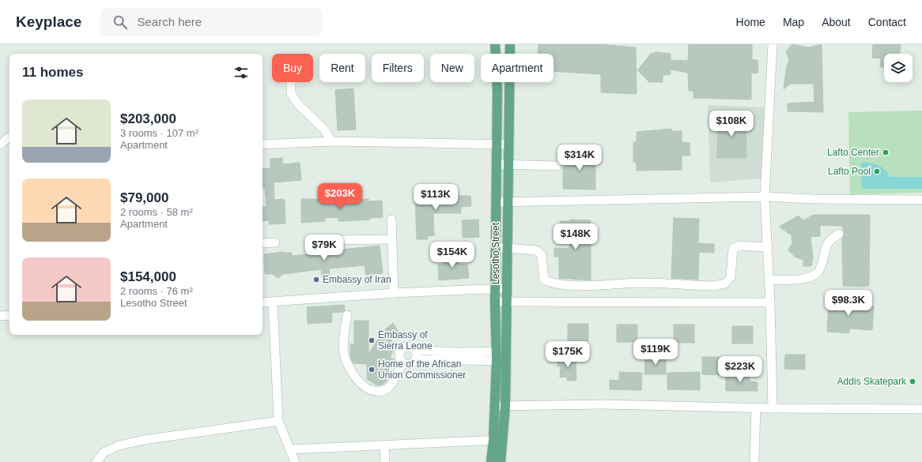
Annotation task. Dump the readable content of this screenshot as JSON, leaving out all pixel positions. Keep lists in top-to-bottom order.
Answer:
{
  "streets": {
    "main road": ["Lesotho Street"]
  },
  "places": [
    "Lafto Center",
    "Lafto Pool",
    "Embassy of Iran",
    "Embassy of Sierra Leone",
    "Home of the African Union Commissioner",
    "Addis Skatepark"
  ],
  "page": {
    "header": "Keyplace",
    "search": "Search here",
    "nav": [
      "Home",
      "Map",
      "About",
      "Contact"
    ],
    "chip": [
      "Buy",
      "Rent",
      "Filters",
      "New",
      "Apartment"
    ],
    "heading": "11 homes",
    "list": [
      {
        "name": "$203,000",
        "note": "3 rooms · 107 m² · Apartment"
      },
      {
        "name": "$79,000",
        "note": "2 rooms · 58 m² · Apartment"
      },
      {
        "name": "$154,000",
        "note": "2 rooms · 76 m² · Lesotho Street"
      }
    ],
    "price": [
      "$108K",
      "$314K",
      "$203K",
      "$113K",
      "$148K",
      "$79K",
      "$154K",
      "$98.3K",
      "$119K",
      "$175K",
      "$223K"
    ]
  }
}
